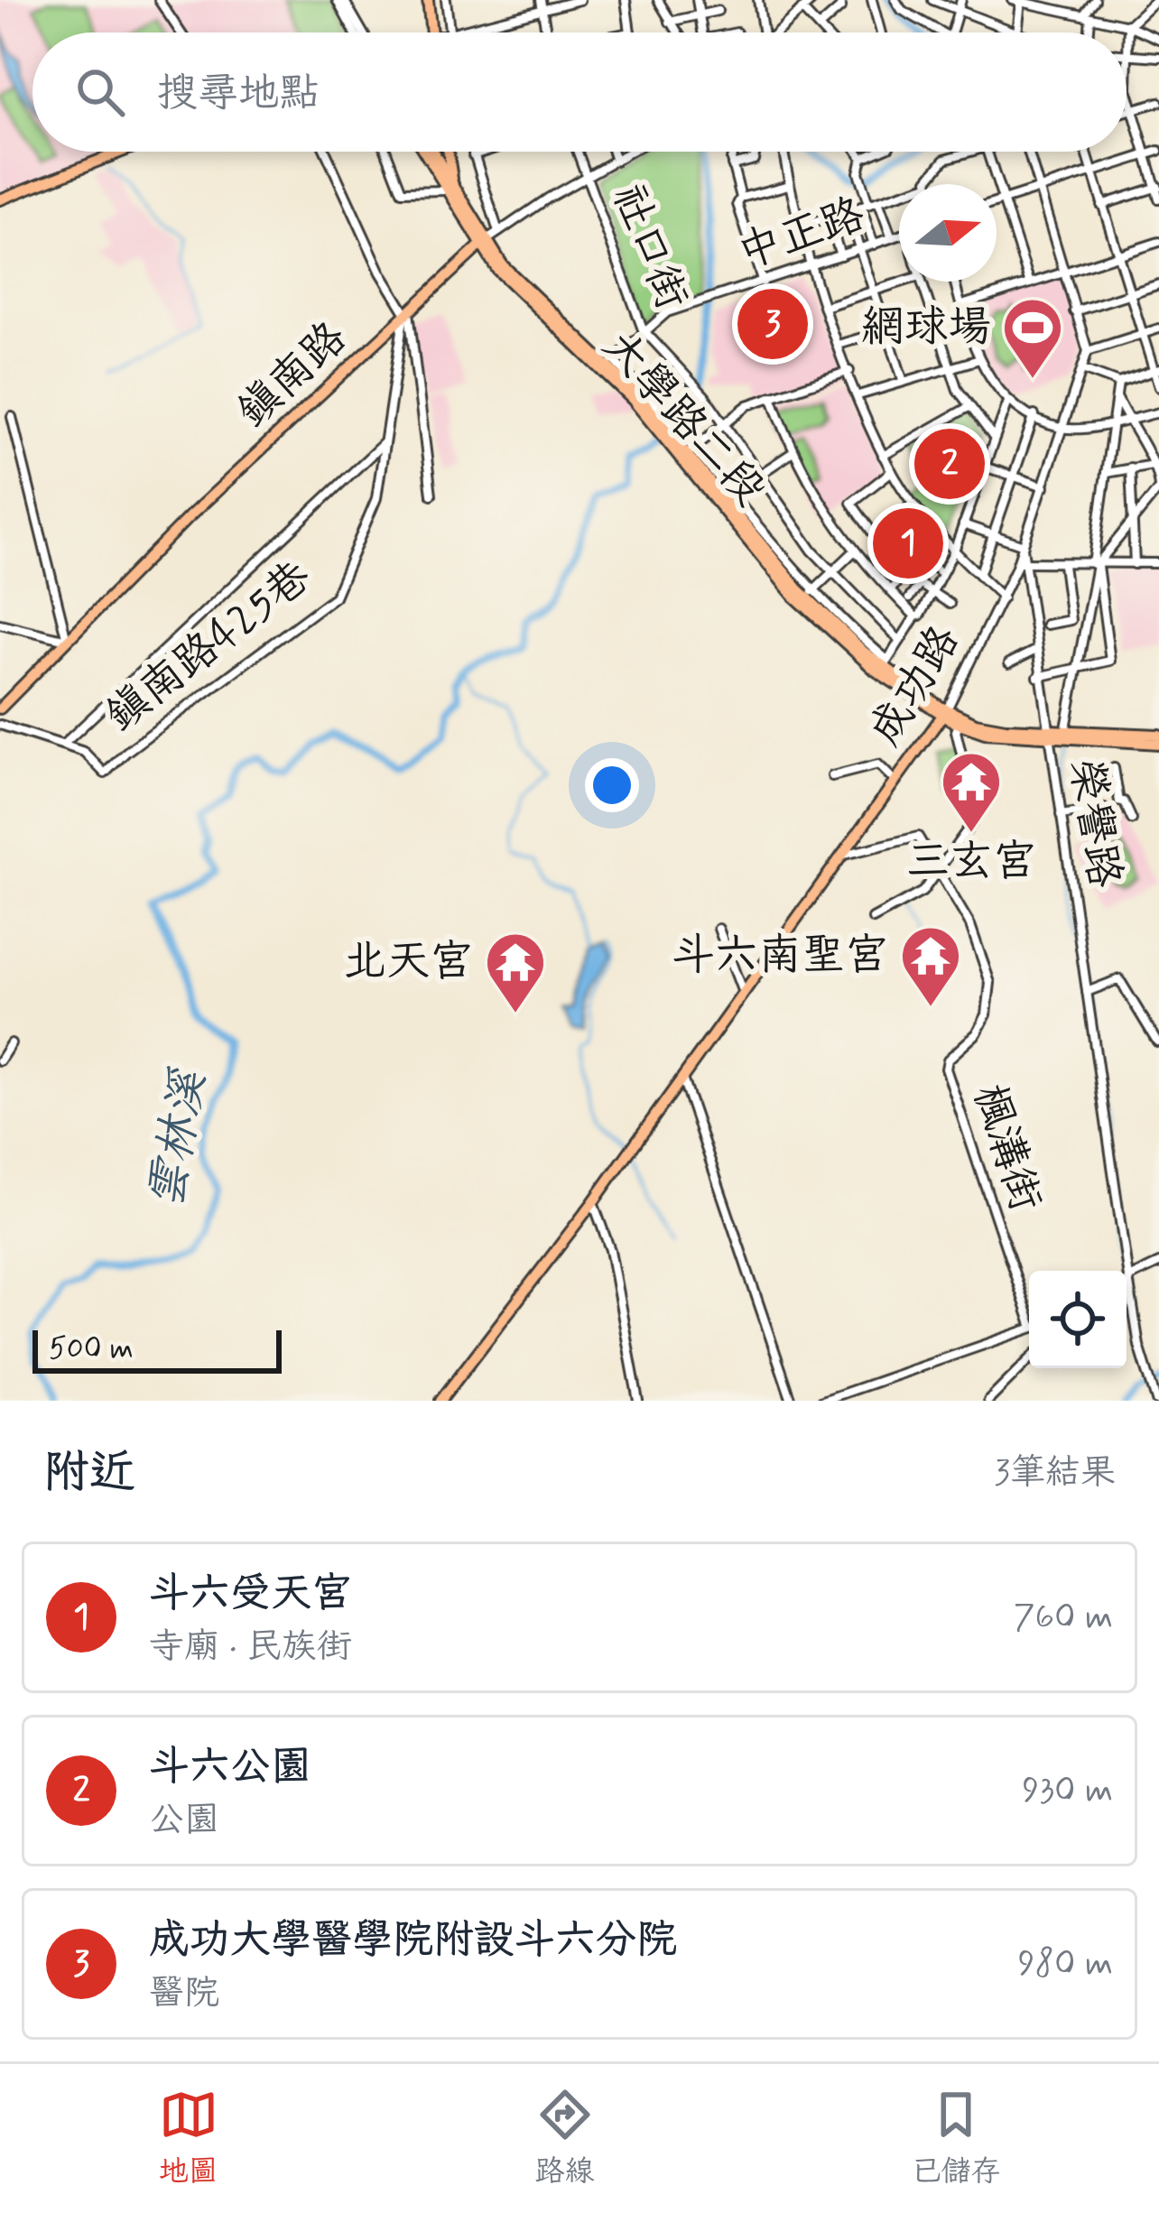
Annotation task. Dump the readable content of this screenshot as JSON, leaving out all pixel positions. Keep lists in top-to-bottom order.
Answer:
{
  "streets": {
    "main road": ["鎮南路", "大學路二段", "成功路"],
    "street": [
      "中正路",
      "社口街",
      "鎮南路425巷",
      "榮譽路",
      "楓溝街"
    ]
  },
  "crossings": [
    ["中正路", "社口街"],
    ["中正路", "大學路二段"],
    ["社口街", "鎮南路"],
    ["鎮南路", "大學路二段"],
    ["鎮南路", "鎮南路425巷"],
    ["大學路二段", "成功路"],
    ["成功路", "榮譽路"],
    ["成功路", "楓溝街"]
  ],
  "water": ["雲林溪"],
  "places": {
    "sports": ["網球場"],
    "temple": ["三玄宮", "斗六南聖宮", "北天宮"]
  },
  "scale_bar": "500 m",
  "north": "right",
  "page": {
    "search": "搜尋地點",
    "pins": ["3", "2", "1"],
    "scale": "500 m",
    "heading": ["附近", "3筆結果"],
    "list": [
      {
        "mark": "1",
        "name": "斗六受天宮",
        "note": "寺廟 · 民族街",
        "value": "760 m"
      },
      {
        "mark": "2",
        "name": "斗六公園",
        "note": "公園",
        "value": "930 m"
      },
      {
        "mark": "3",
        "name": "成功大學醫學院附設斗六分院",
        "note": "醫院",
        "value": "980 m"
      }
    ],
    "nav": ["地圖", "路線", "已儲存"]
  }
}
